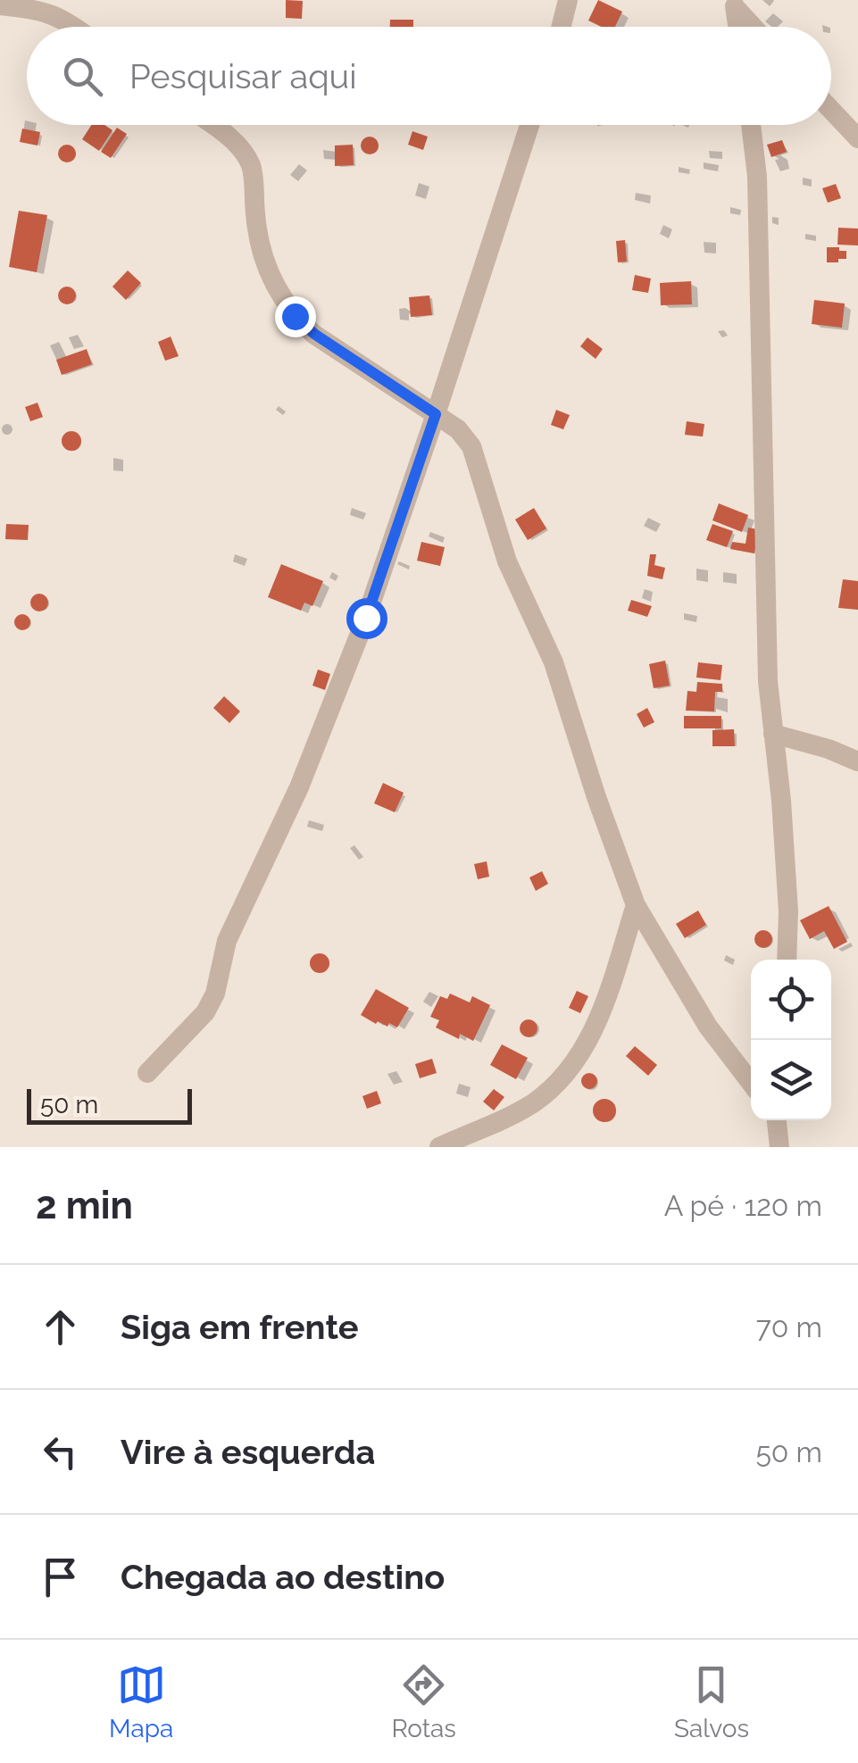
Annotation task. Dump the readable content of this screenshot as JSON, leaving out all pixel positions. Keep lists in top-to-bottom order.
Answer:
{
  "scale_bar": "50 m",
  "page": {
    "search": "Pesquisar aqui",
    "scale": "50 m",
    "heading": ["2 min", "A pé · 120 m"],
    "list": [
      ["Siga em frente", "70 m"],
      ["Vire à esquerda", "50 m"],
      "Chegada ao destino"
    ],
    "nav": ["Mapa", "Rotas", "Salvos"]
  }
}
